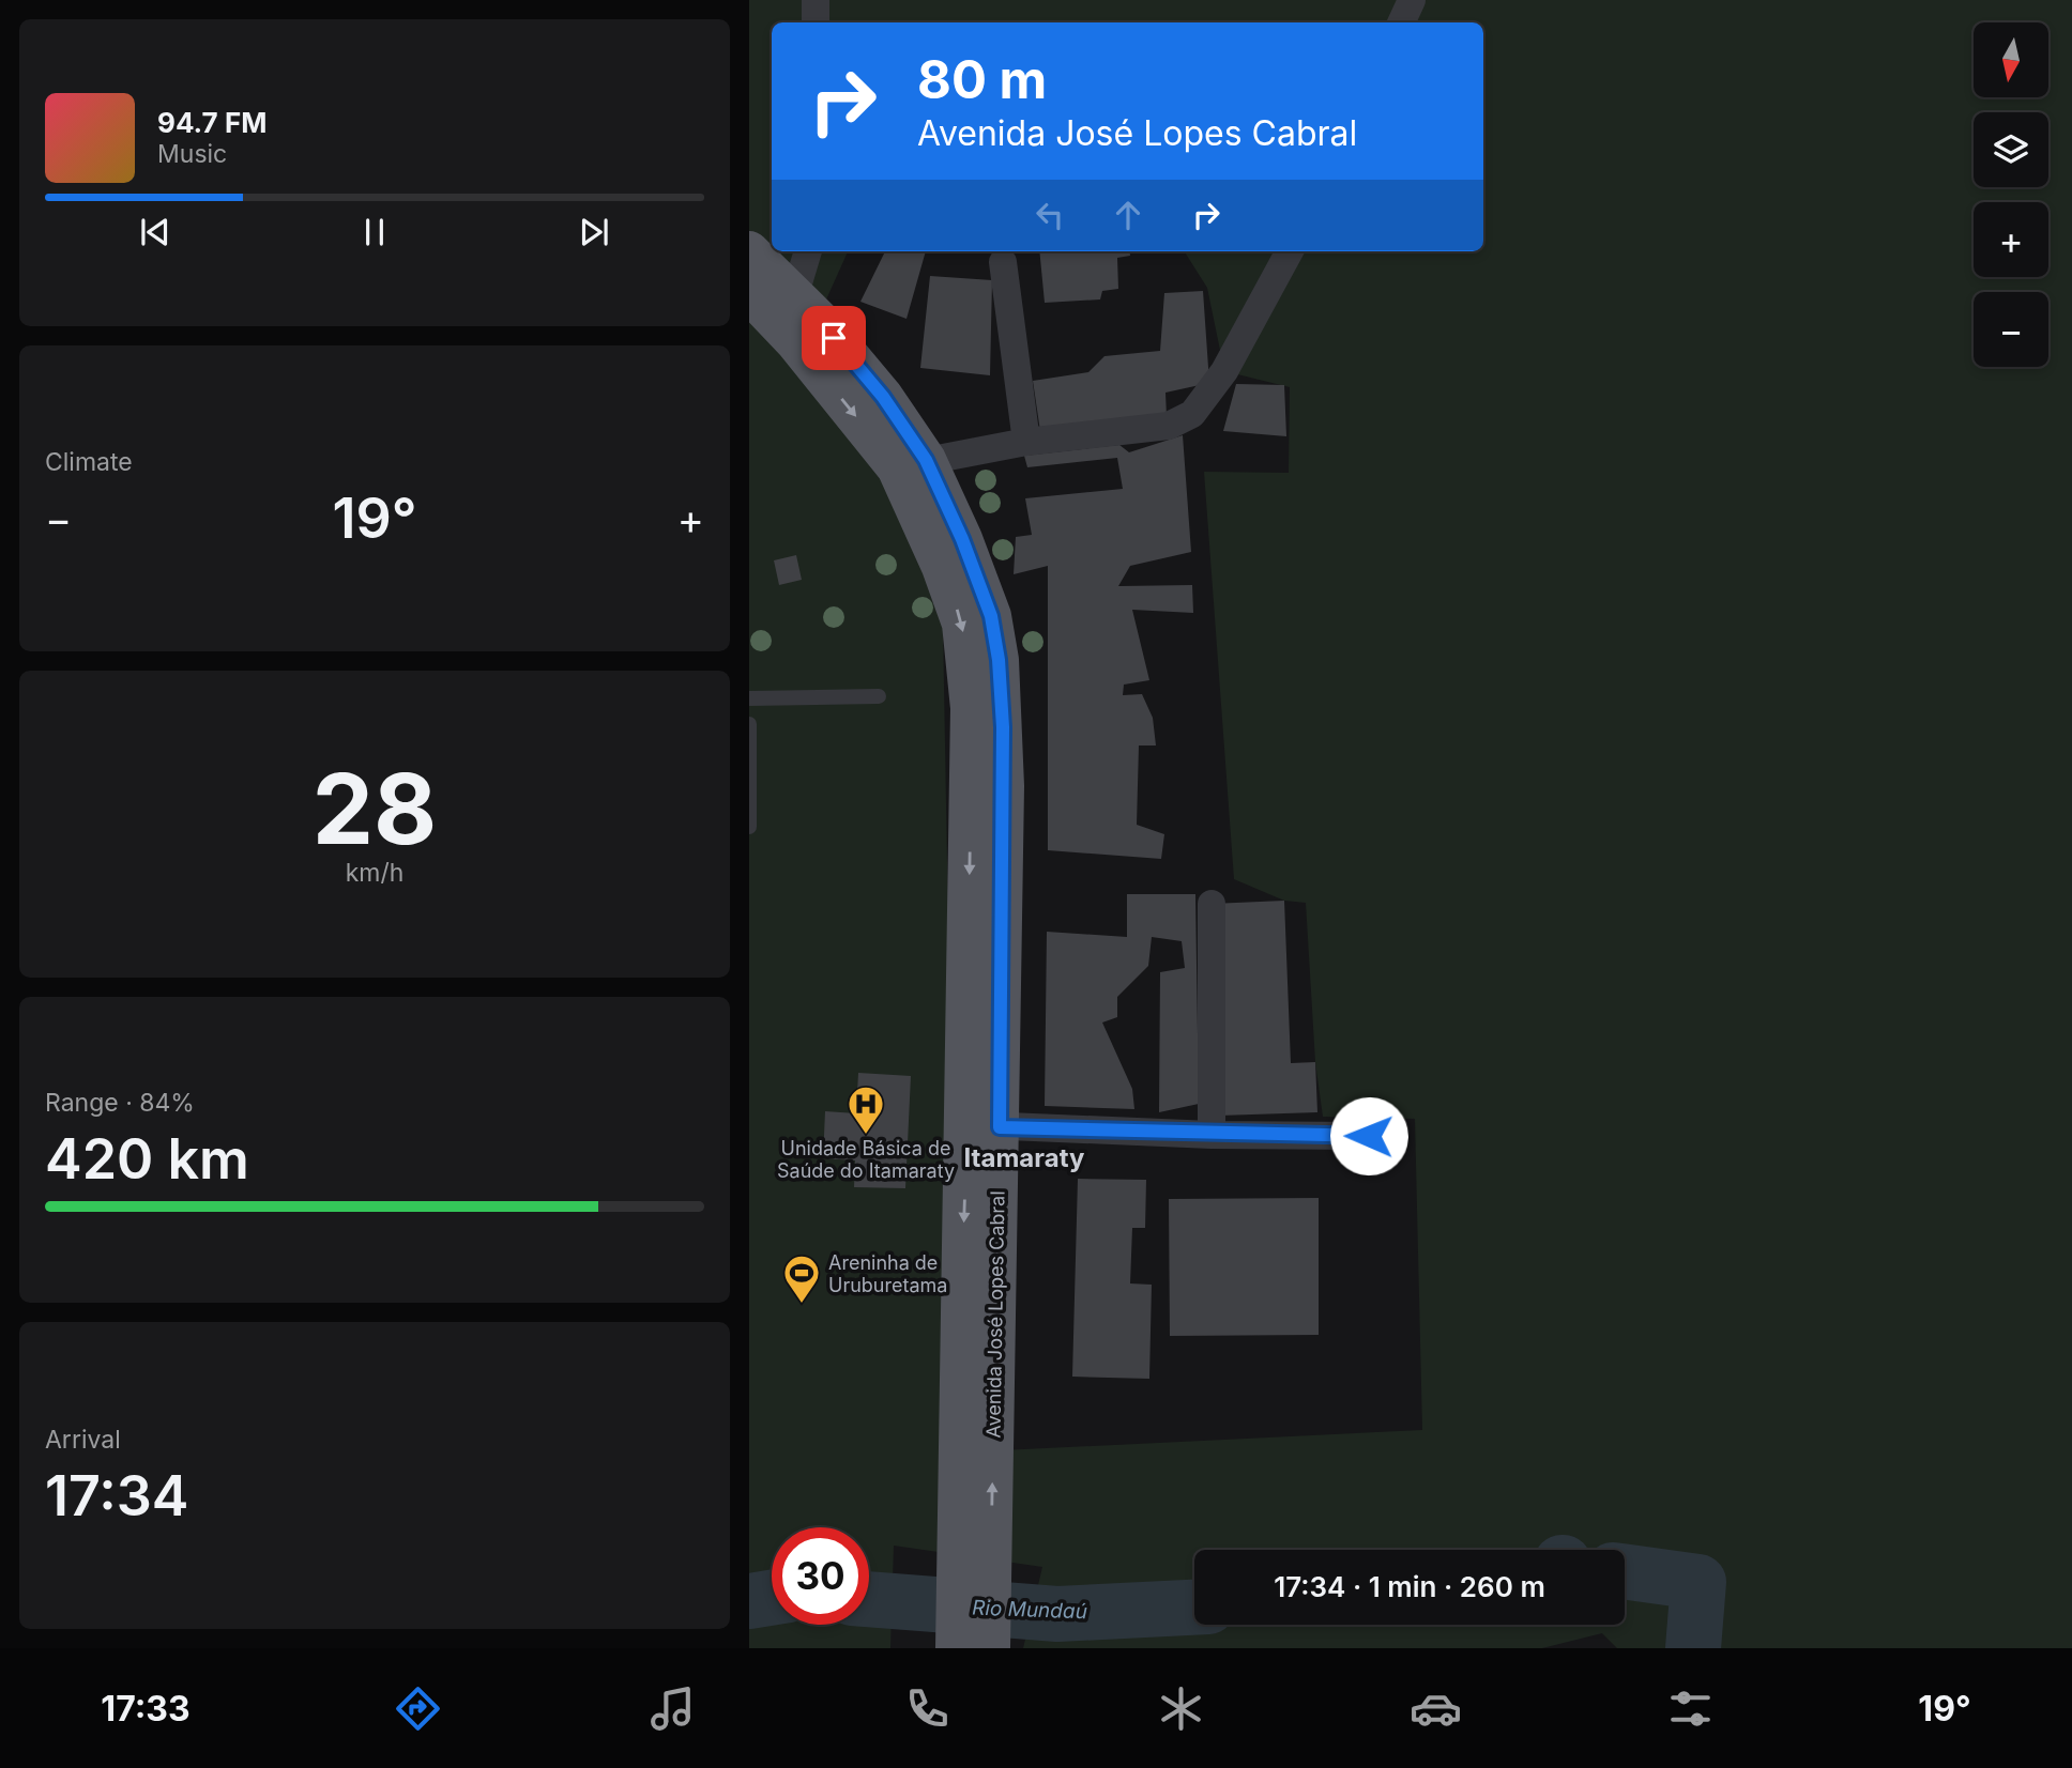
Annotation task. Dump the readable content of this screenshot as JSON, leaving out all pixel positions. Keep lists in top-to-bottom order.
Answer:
{
  "streets": {
    "main road": ["Avenida José Lopes Cabral"]
  },
  "districts": ["Itamaraty"],
  "water": ["Rio Mundaú"],
  "places": {
    "hospital": ["Unidade Básica de Saúde do Itamaraty"],
    "sports": ["Areninha de Uruburetama"]
  },
  "north": "bottom",
  "page": {
    "map_buttons": ["+", "−"],
    "turn": ["80 m", "Avenida José Lopes Cabral"],
    "song": ["94.7 FM", "Music"],
    "tile": [
      "Climate",
      ["28", "km/h"],
      ["Range · 84%", "420 km"],
      ["Arrival", "17:34"]
    ],
    "heat": ["−", "19°", "+"],
    "limit": "30",
    "trip": "17:34 · 1 min · 260 m",
    "tabs": ["17:33", "19°"]
  }
}
